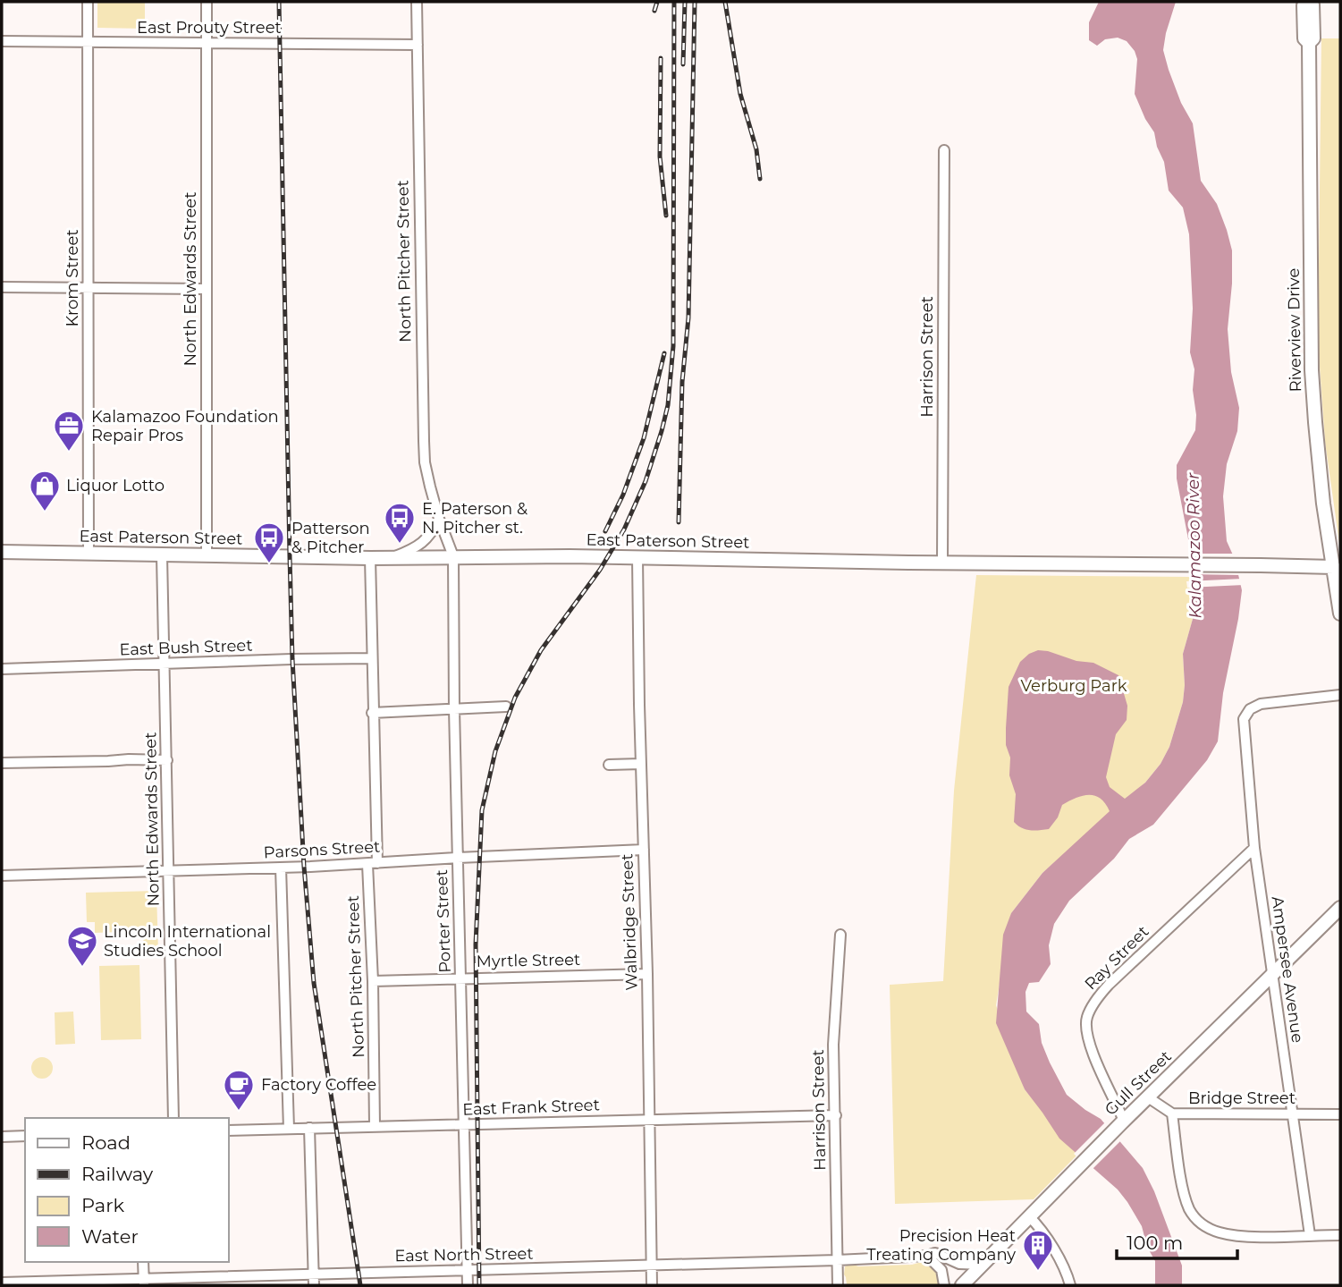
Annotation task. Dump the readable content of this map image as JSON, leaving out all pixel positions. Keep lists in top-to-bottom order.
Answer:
{
  "streets": {
    "street": [
      "East Prouty Street",
      "North Pitcher Street",
      "Krom Street",
      "North Edwards Street",
      "Riverview Drive",
      "Harrison Street",
      "East Paterson Street",
      "East Bush Street",
      "Parsons Street",
      "Porter Street",
      "Walbridge Street",
      "Ray Street",
      "Myrtle Street",
      "Ampersee Avenue",
      "Gull Street",
      "Bridge Street",
      "East Frank Street",
      "East North Street"
    ]
  },
  "crossings": [
    ["East Prouty Street", "North Pitcher Street"],
    ["East Prouty Street", "Krom Street"],
    ["East Prouty Street", "North Edwards Street"],
    ["North Pitcher Street", "East Paterson Street"],
    ["North Pitcher Street", "East Bush Street"],
    ["North Pitcher Street", "Parsons Street"],
    ["North Pitcher Street", "Porter Street"],
    ["North Pitcher Street", "Myrtle Street"],
    ["North Pitcher Street", "East Frank Street"],
    ["Krom Street", "East Paterson Street"],
    ["North Edwards Street", "East Paterson Street"],
    ["North Edwards Street", "East Bush Street"],
    ["North Edwards Street", "Parsons Street"],
    ["Riverview Drive", "East Paterson Street"],
    ["Harrison Street", "East Paterson Street"],
    ["Harrison Street", "East Frank Street"],
    ["Harrison Street", "East North Street"],
    ["East Paterson Street", "Porter Street"],
    ["East Paterson Street", "Walbridge Street"],
    ["Parsons Street", "Porter Street"],
    ["Parsons Street", "Walbridge Street"],
    ["Porter Street", "Myrtle Street"],
    ["Porter Street", "East Frank Street"],
    ["Porter Street", "East North Street"],
    ["Walbridge Street", "Myrtle Street"],
    ["Walbridge Street", "East Frank Street"],
    ["Walbridge Street", "East North Street"],
    ["Ray Street", "Ampersee Avenue"],
    ["Ray Street", "Gull Street"],
    ["Ampersee Avenue", "Gull Street"],
    ["Ampersee Avenue", "Bridge Street"],
    ["Gull Street", "Bridge Street"],
    ["Gull Street", "East North Street"]
  ],
  "water": ["Kalamazoo River"],
  "parks": ["Verburg Park"],
  "places": {
    "office": ["Kalamazoo Foundation Repair Pros"],
    "shop": ["Liquor Lotto"],
    "bus stop": ["E. Paterson & N. Pitcher st.", "Patterson & Pitcher"],
    "school or university": ["Lincoln International Studies School"],
    "cafe": ["Factory Coffee"],
    "building": ["Precision Heat Treating Company"]
  },
  "legend": [
    "Road",
    "Railway",
    "Park",
    "Water"
  ],
  "scale_bar": "100 m"
}
